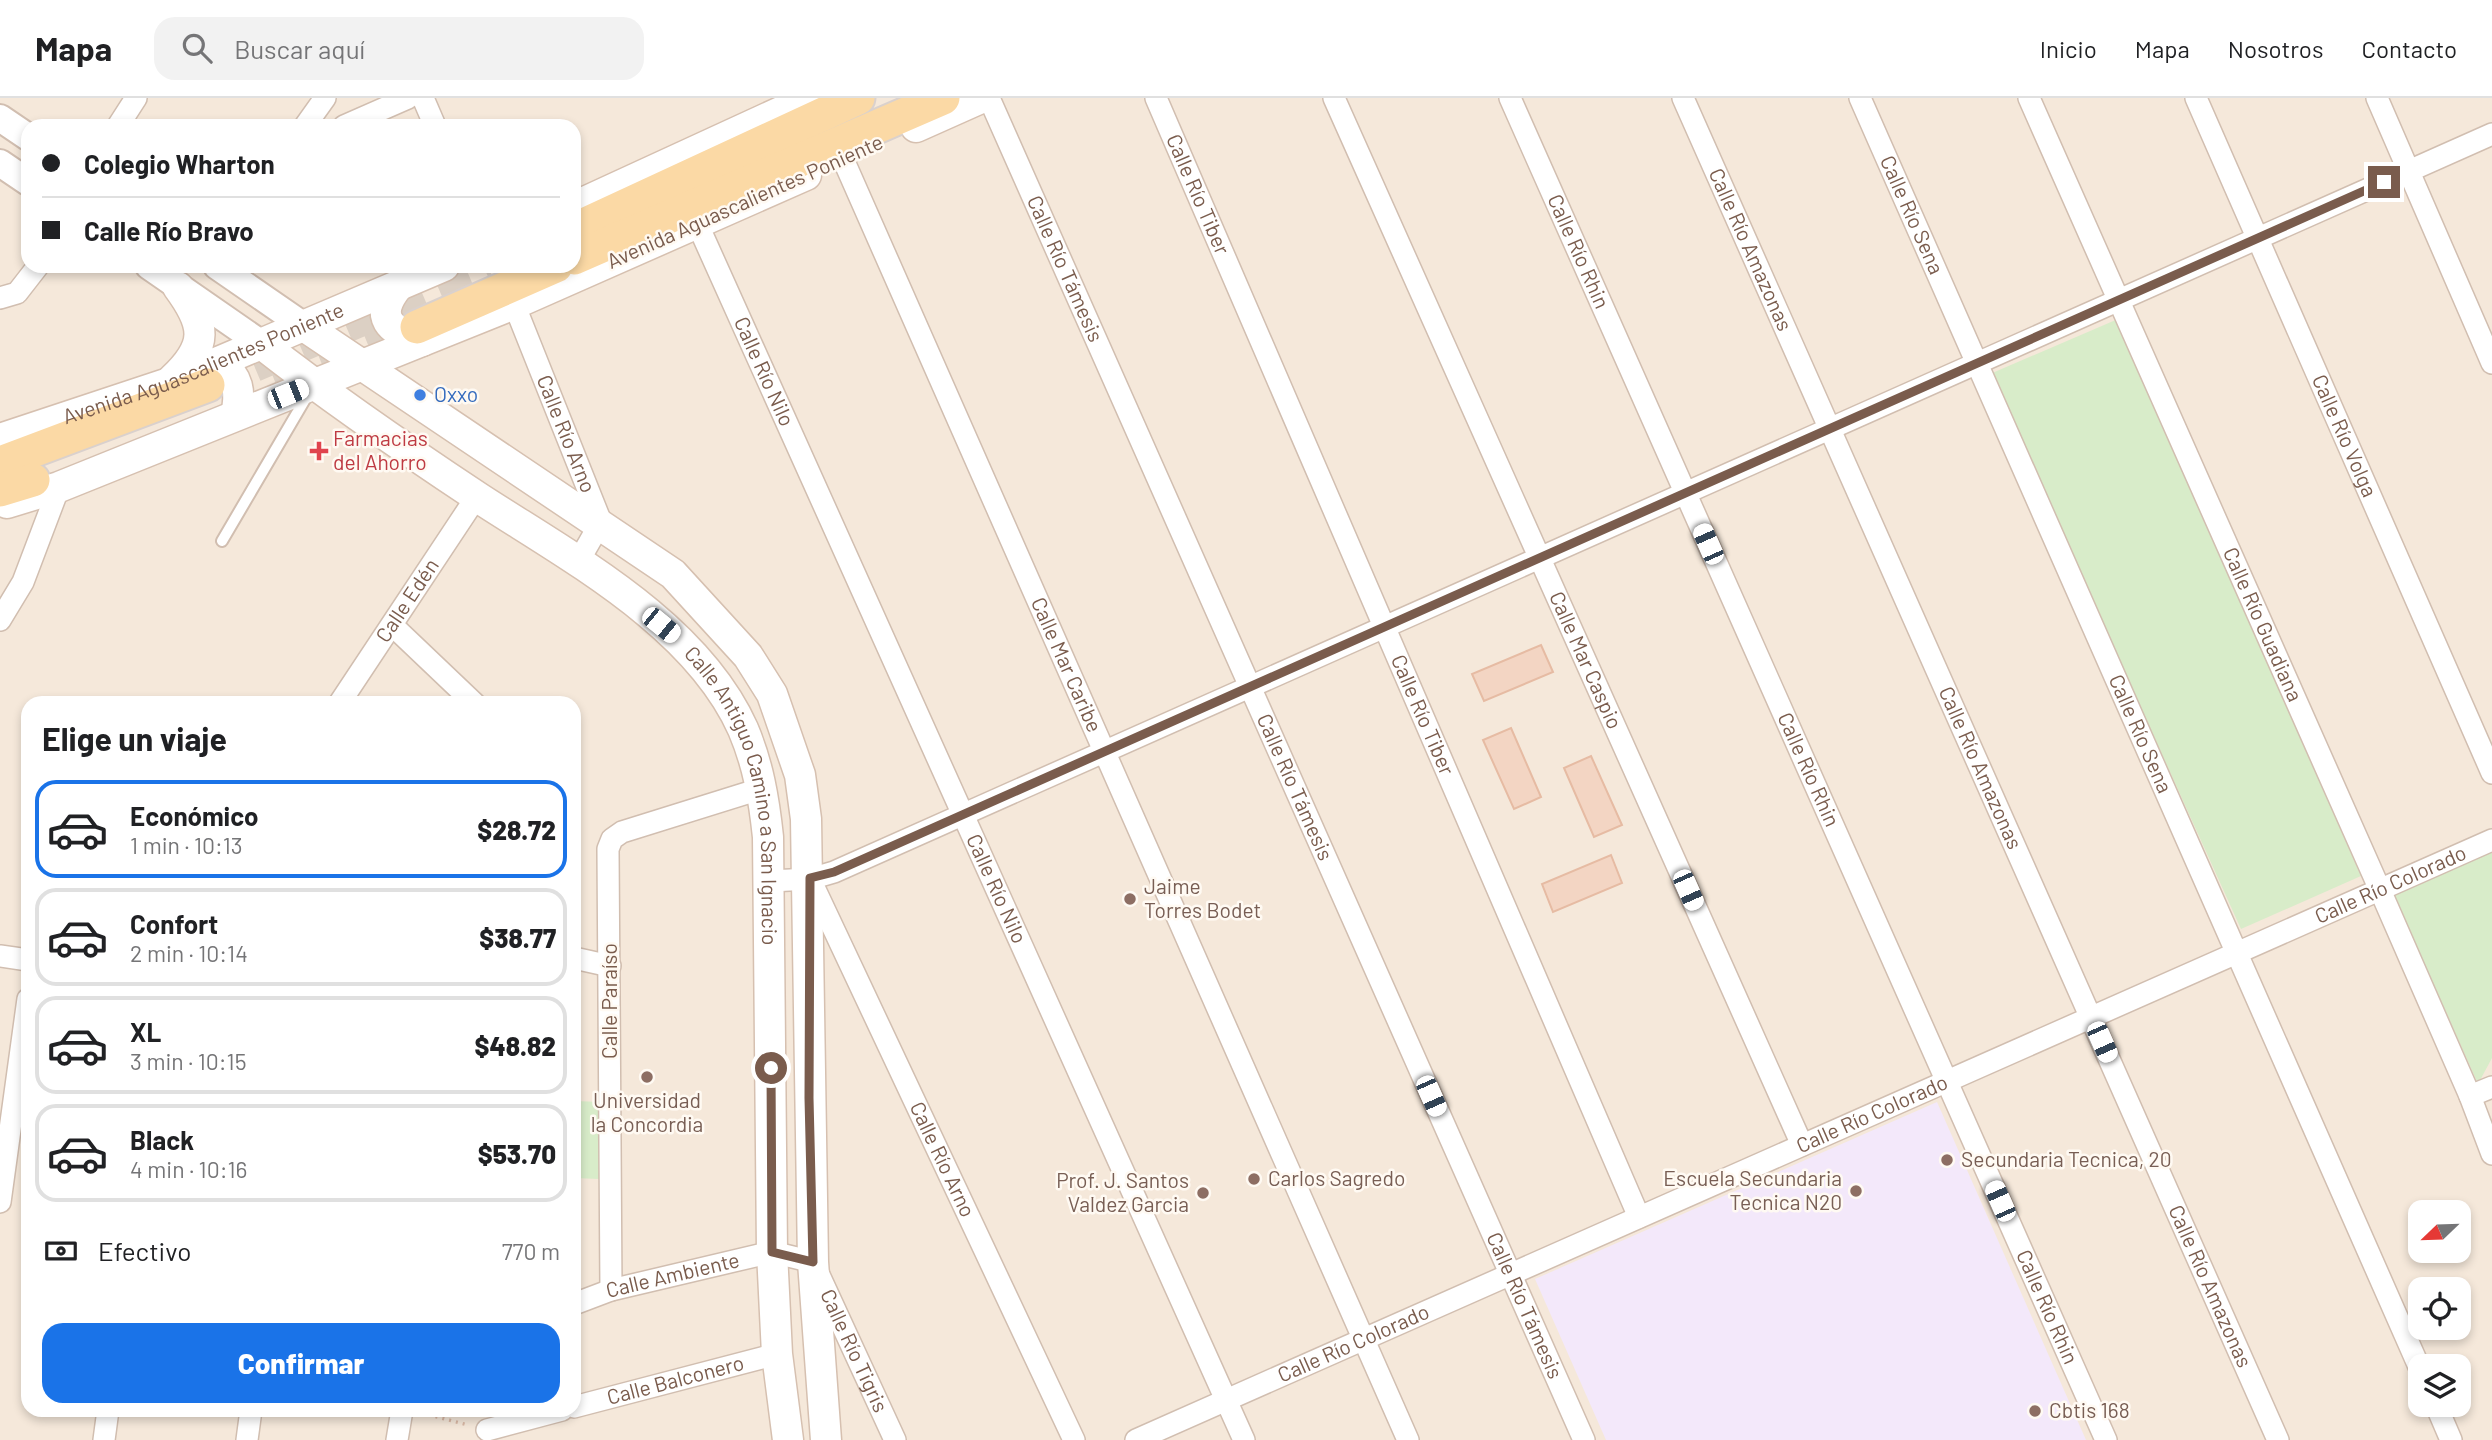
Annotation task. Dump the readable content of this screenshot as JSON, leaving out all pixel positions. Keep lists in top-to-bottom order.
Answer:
{
  "streets": {
    "main road": ["Avenida Aguascalientes Poniente", "Calle Antiguo Camino a San Ignacio"],
    "street": [
      "Calle Río Tiber",
      "Calle Río Sena",
      "Calle Río Rhin",
      "Calle Río Amazonas",
      "Calle Río Támesis",
      "Calle Río Nilo",
      "Calle Río Arno",
      "Calle Río Volga",
      "Calle Edén",
      "Calle Río Guadiana",
      "Calle Mar Caspio",
      "Calle Mar Caribe",
      "Calle Río Colorado",
      "Calle Paraíso",
      "Calle Ambiente",
      "Calle Río Tigris",
      "Calle Balconero"
    ]
  },
  "crossings": [
    ["Calle Río Tiber", "Calle Río Colorado"],
    ["Avenida Aguascalientes Poniente", "Calle Río Nilo"],
    ["Avenida Aguascalientes Poniente", "Calle Río Arno"],
    ["Avenida Aguascalientes Poniente", "Calle Mar Caribe"],
    ["Avenida Aguascalientes Poniente", "Calle Antiguo Camino a San Ignacio"],
    ["Calle Río Sena", "Calle Río Colorado"],
    ["Calle Río Rhin", "Calle Río Colorado"],
    ["Calle Río Amazonas", "Calle Río Colorado"],
    ["Calle Río Támesis", "Calle Río Colorado"],
    ["Calle Río Nilo", "Calle Río Colorado"],
    ["Calle Río Arno", "Calle Antiguo Camino a San Ignacio"],
    ["Calle Edén", "Calle Antiguo Camino a San Ignacio"],
    ["Calle Río Guadiana", "Calle Río Colorado"],
    ["Calle Mar Caspio", "Calle Río Colorado"],
    ["Calle Mar Caribe", "Calle Río Colorado"],
    ["Calle Antiguo Camino a San Ignacio", "Calle Paraíso"],
    ["Calle Antiguo Camino a San Ignacio", "Calle Ambiente"],
    ["Calle Antiguo Camino a San Ignacio", "Calle Río Tigris"],
    ["Calle Antiguo Camino a San Ignacio", "Calle Balconero"],
    ["Calle Paraíso", "Calle Ambiente"],
    ["Calle Ambiente", "Calle Río Tigris"]
  ],
  "places": {
    "other": [
      "Oxxo",
      "Jaime Torres Bodet",
      "Universidad la Concordia",
      "Secundaria Tecnica, 20",
      "Carlos Sagredo",
      "Escuela Secundaria Tecnica N20",
      "Prof. J. Santos Valdez Garcia",
      "Cbtis 168"
    ],
    "health": ["Farmacias del Ahorro"]
  },
  "north": "bottom left",
  "page": {
    "header": "Mapa",
    "search": "Buscar aquí",
    "nav": [
      "Inicio",
      "Mapa",
      "Nosotros",
      "Contacto"
    ],
    "banner": ["Colegio Wharton", "Calle Río Bravo"],
    "heading": "Elige un viaje",
    "list": [
      {
        "name": "Económico",
        "note": "1 min · 10:13",
        "value": "$28.72"
      },
      {
        "name": "Confort",
        "note": "2 min · 10:14",
        "value": "$38.77"
      },
      {
        "name": "XL",
        "note": "3 min · 10:15",
        "value": "$48.82"
      },
      {
        "name": "Black",
        "note": "4 min · 10:16",
        "value": "$53.70"
      }
    ],
    "pay": ["Efectivo", "770 m"],
    "buttons": "Confirmar"
  }
}
